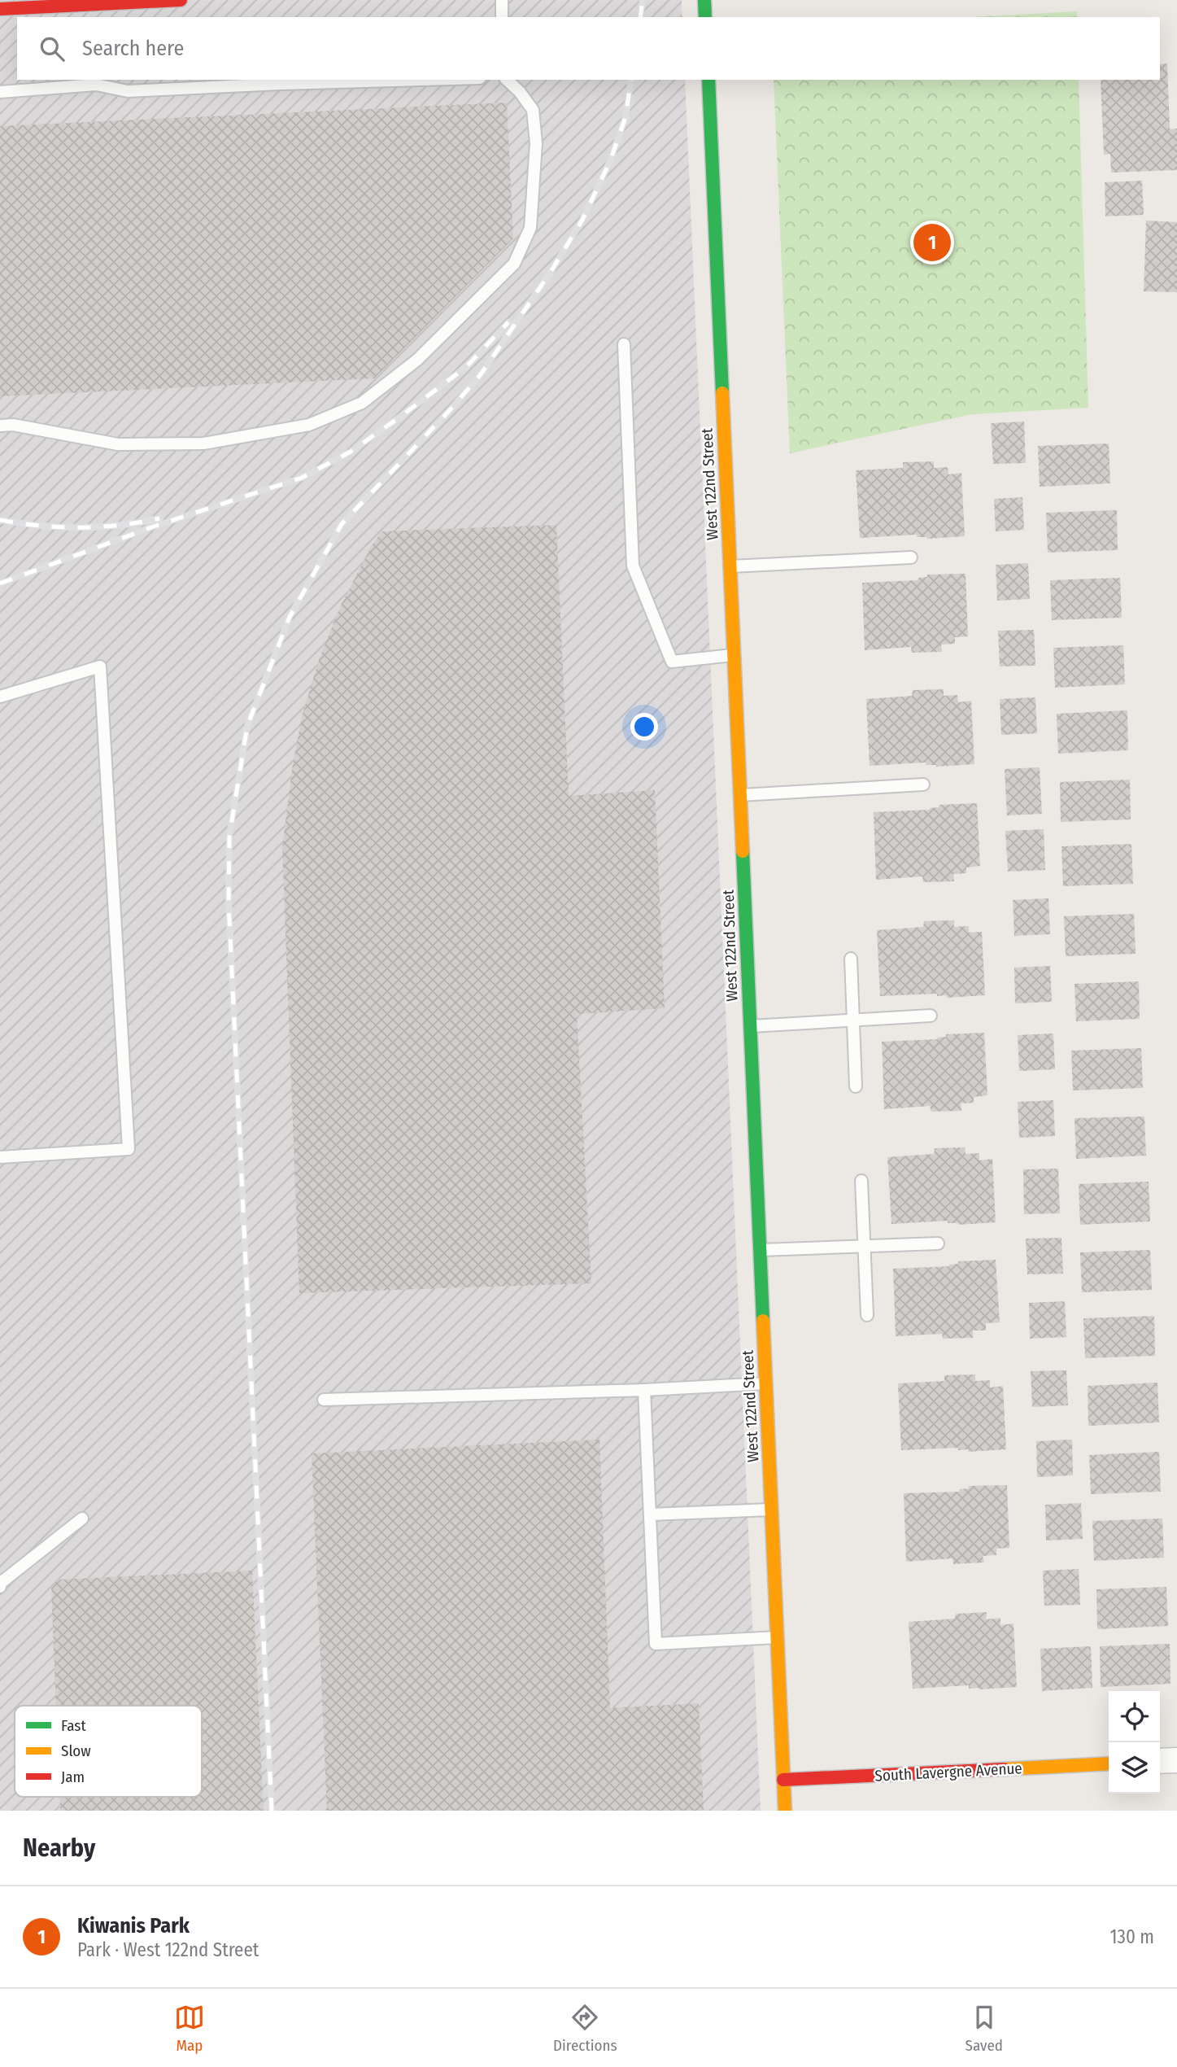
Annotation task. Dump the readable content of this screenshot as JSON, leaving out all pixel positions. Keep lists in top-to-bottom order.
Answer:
{
  "streets": {
    "street": ["West 122nd Street", "South Lavergne Avenue"]
  },
  "crossings": [
    ["West 122nd Street", "South Lavergne Avenue"]
  ],
  "legend": ["Fast", "Slow", "Jam"],
  "page": {
    "search": "Search here",
    "pins": "1",
    "heading": "Nearby",
    "list": [
      {
        "mark": "1",
        "name": "Kiwanis Park",
        "note": "Park · West 122nd Street",
        "value": "130 m"
      }
    ],
    "nav": ["Map", "Directions", "Saved"]
  }
}
